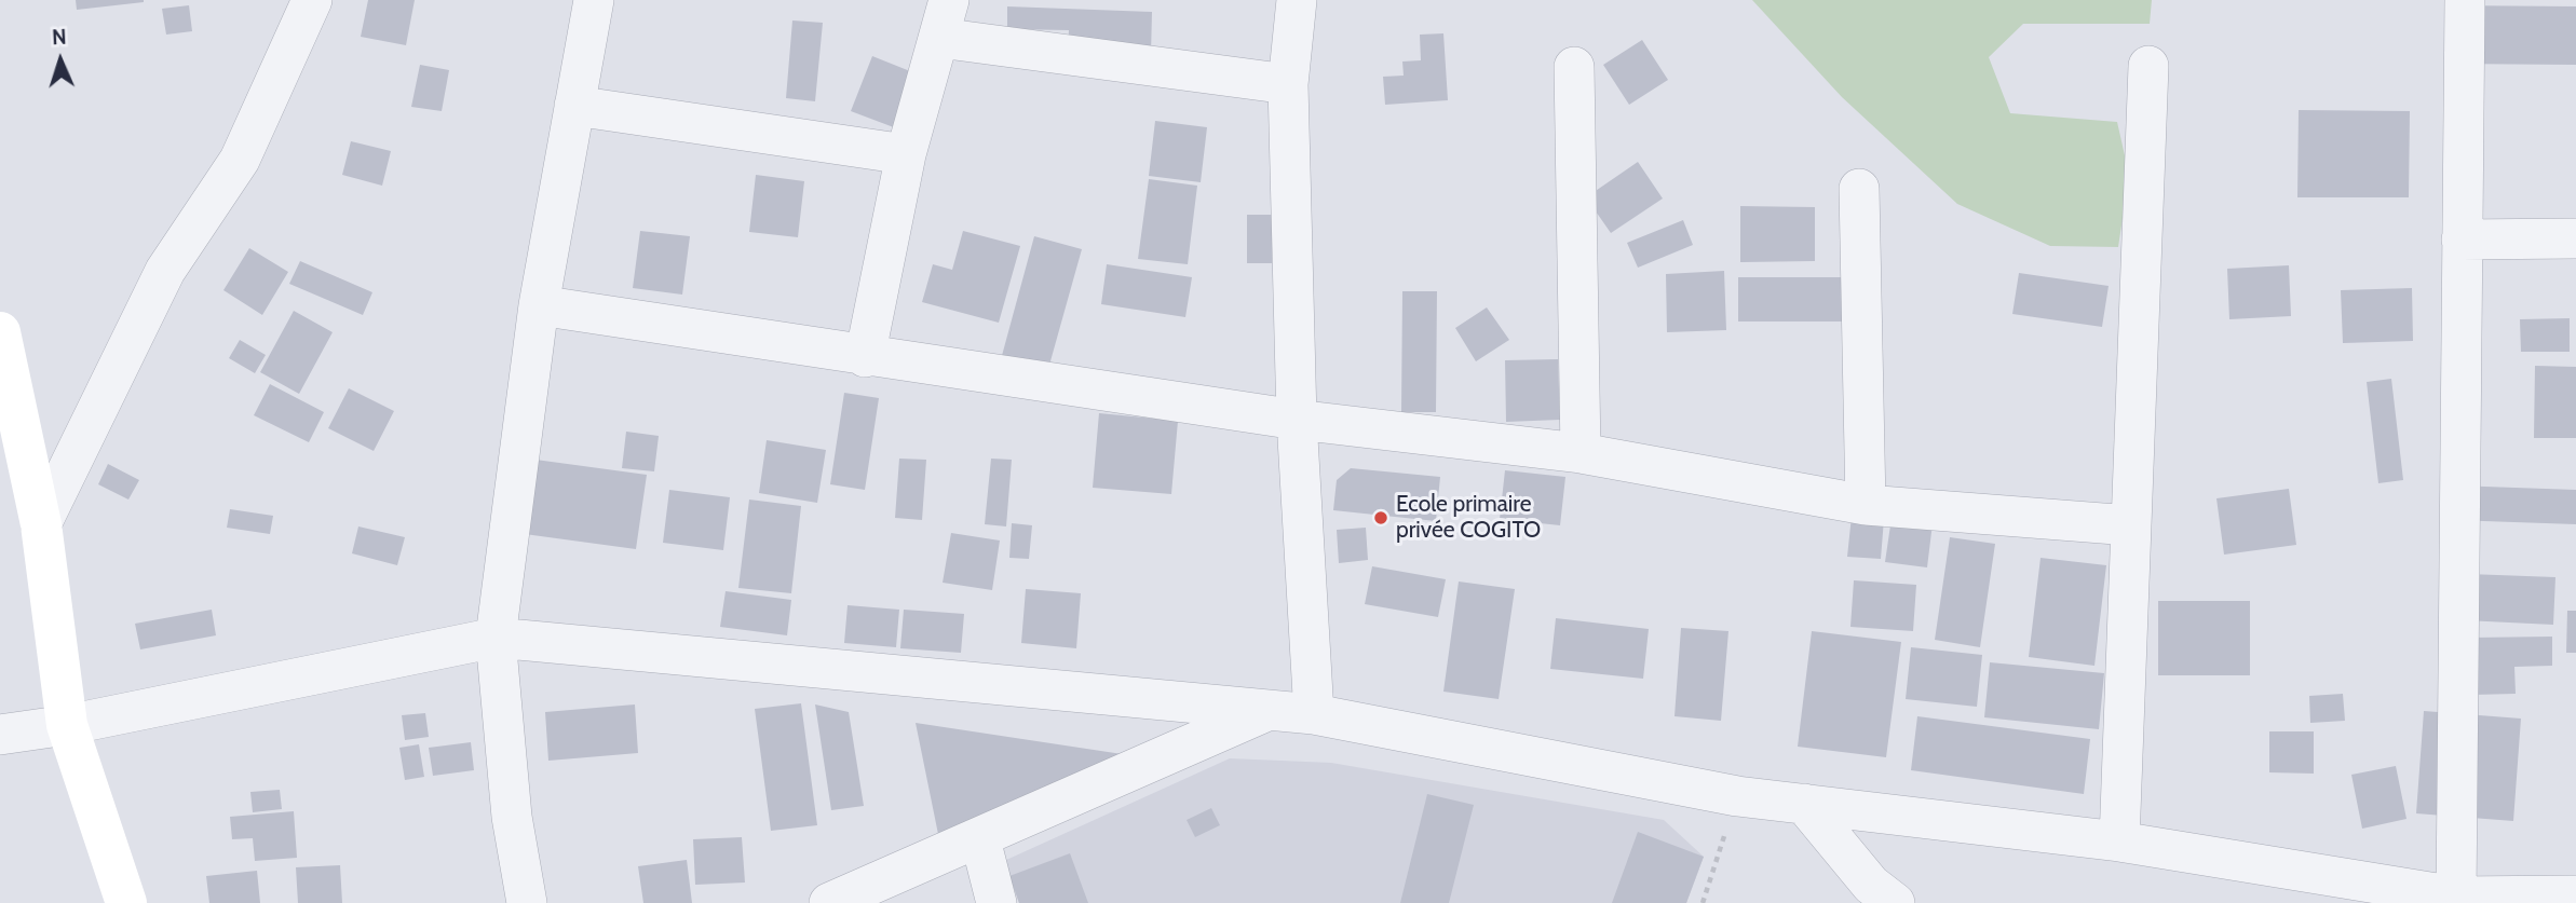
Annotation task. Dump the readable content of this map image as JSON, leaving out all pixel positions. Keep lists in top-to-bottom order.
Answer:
{
  "places": ["Ecole primaire privée COGITO"],
  "north": "top"
}
